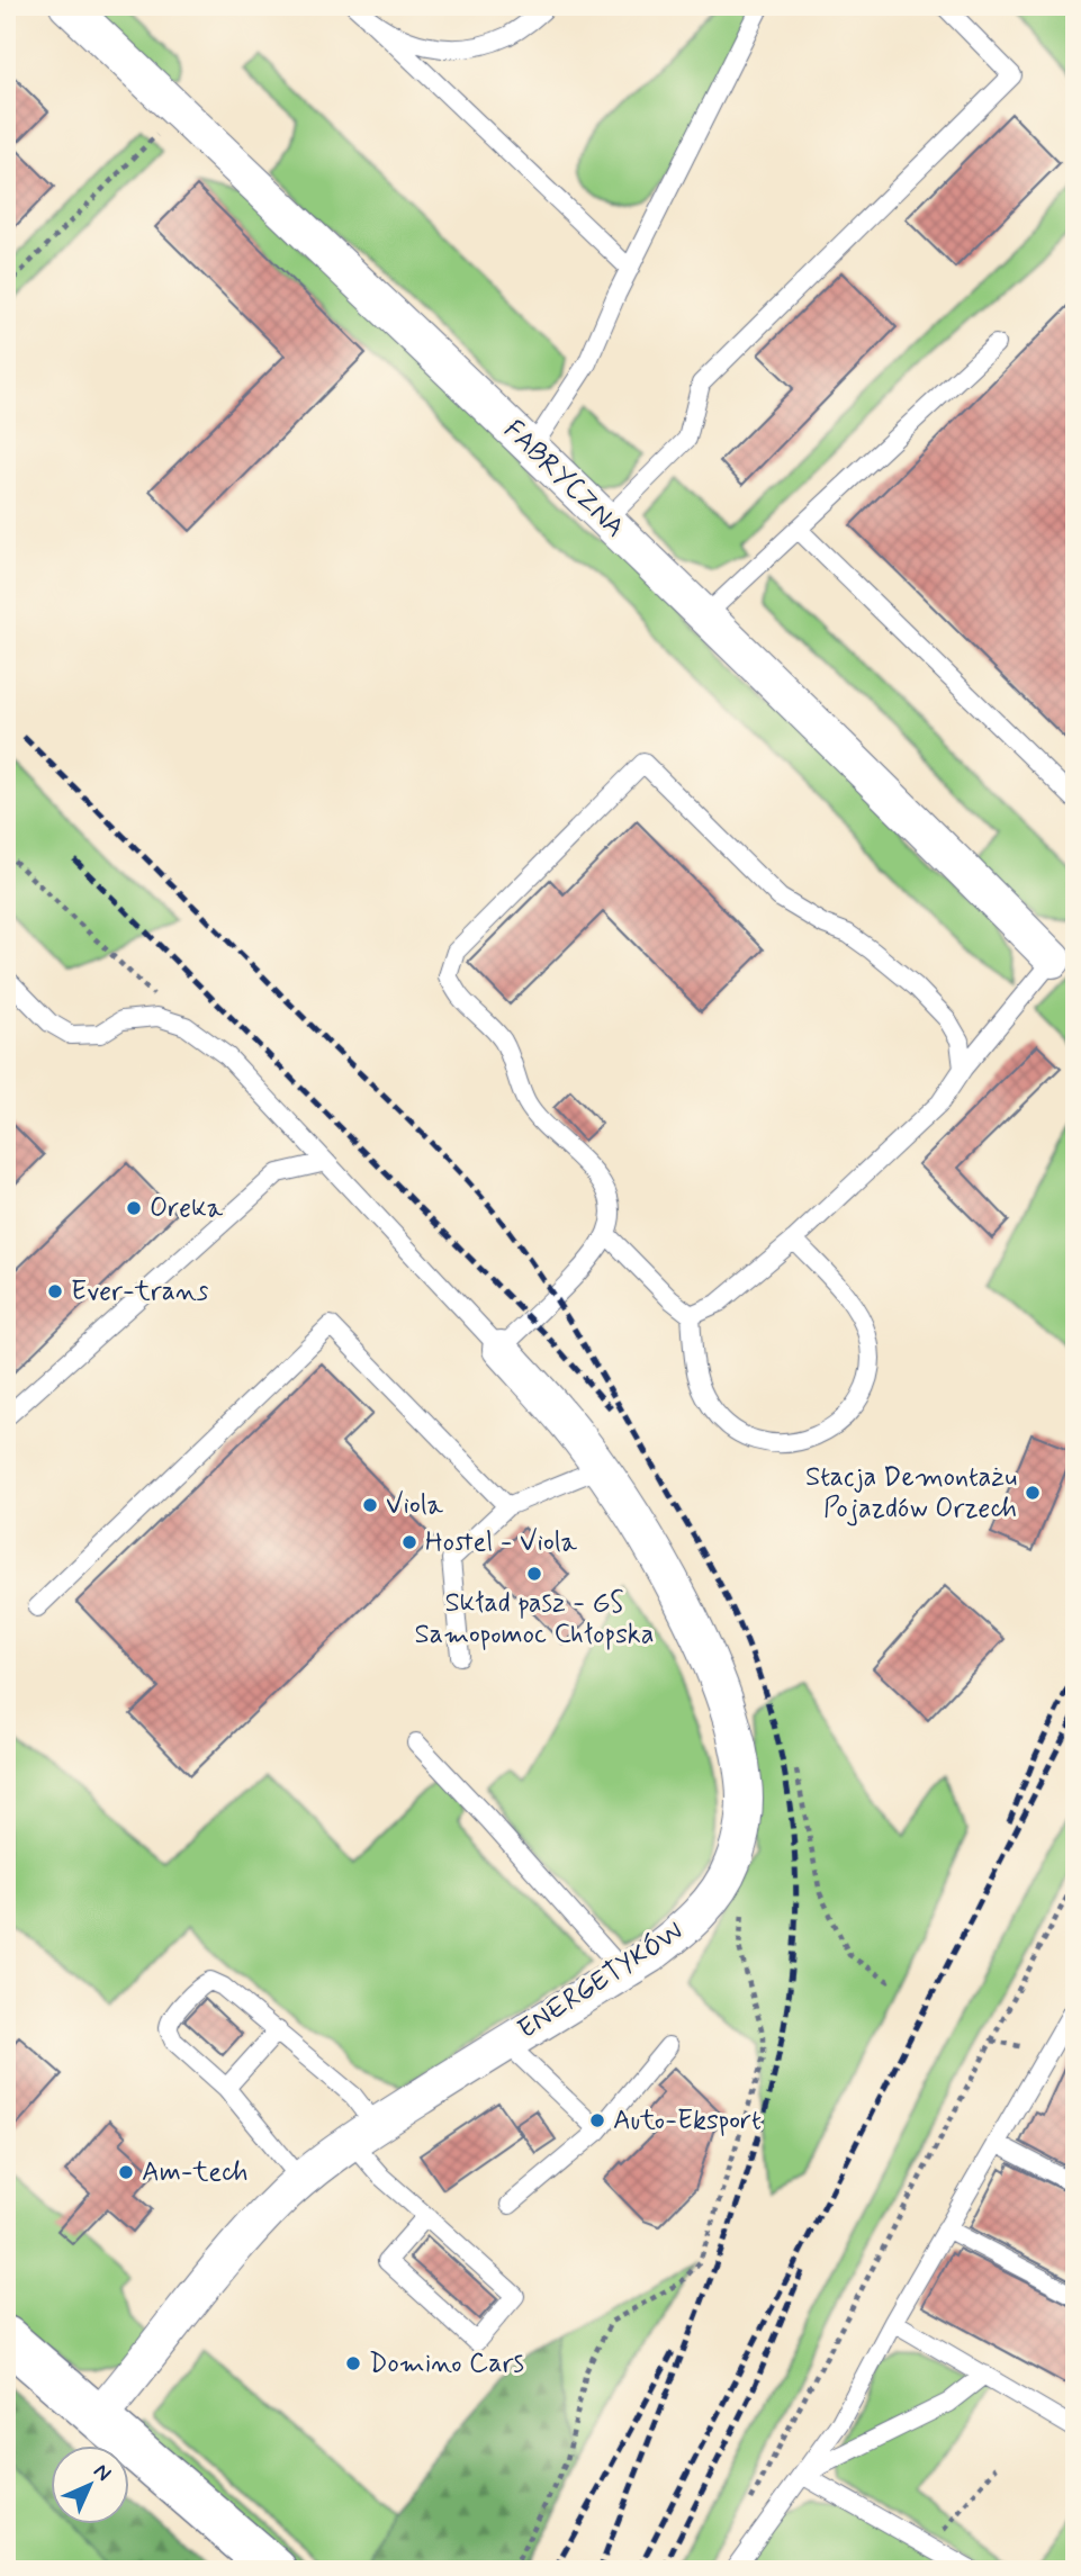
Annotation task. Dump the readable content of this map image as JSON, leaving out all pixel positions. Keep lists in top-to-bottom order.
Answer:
{
  "streets": {
    "street": ["FABRYCZNA", "ENERGETYKÓW"]
  },
  "places": [
    "Oreka",
    "Ever-trans",
    "Stacja Demontażu Pojazdów Orzech",
    "Viola",
    "Hostel - Viola",
    "Skład pasz - GS Samopomoc Chłopska",
    "Auto-Eksport",
    "Am-tech",
    "Domino Cars"
  ],
  "north": "top right"
}
